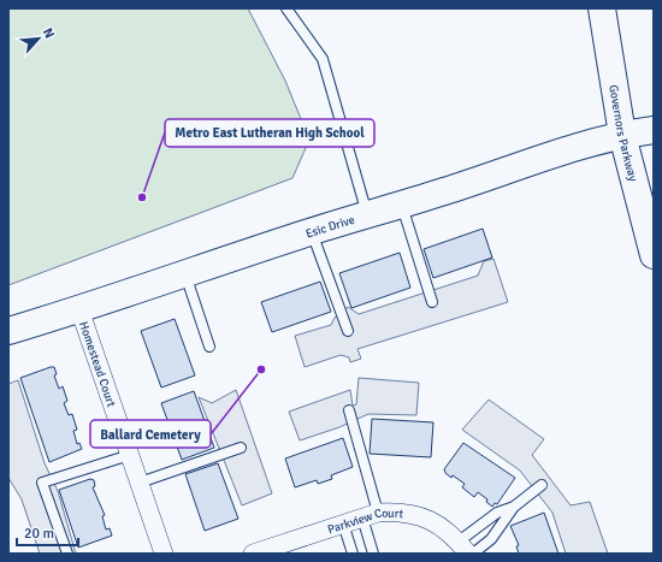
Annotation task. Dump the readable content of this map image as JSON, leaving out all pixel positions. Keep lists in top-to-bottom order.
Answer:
{
  "streets": {
    "street": [
      "Governors Parkway",
      "Esic Drive",
      "Homestead Court",
      "Parkview Court"
    ]
  },
  "crossings": [
    ["Governors Parkway", "Esic Drive"],
    ["Esic Drive", "Homestead Court"]
  ],
  "places": ["Metro East Lutheran High School", "Ballard Cemetery"],
  "scale_bar": "20 m",
  "north": "top right"
}
